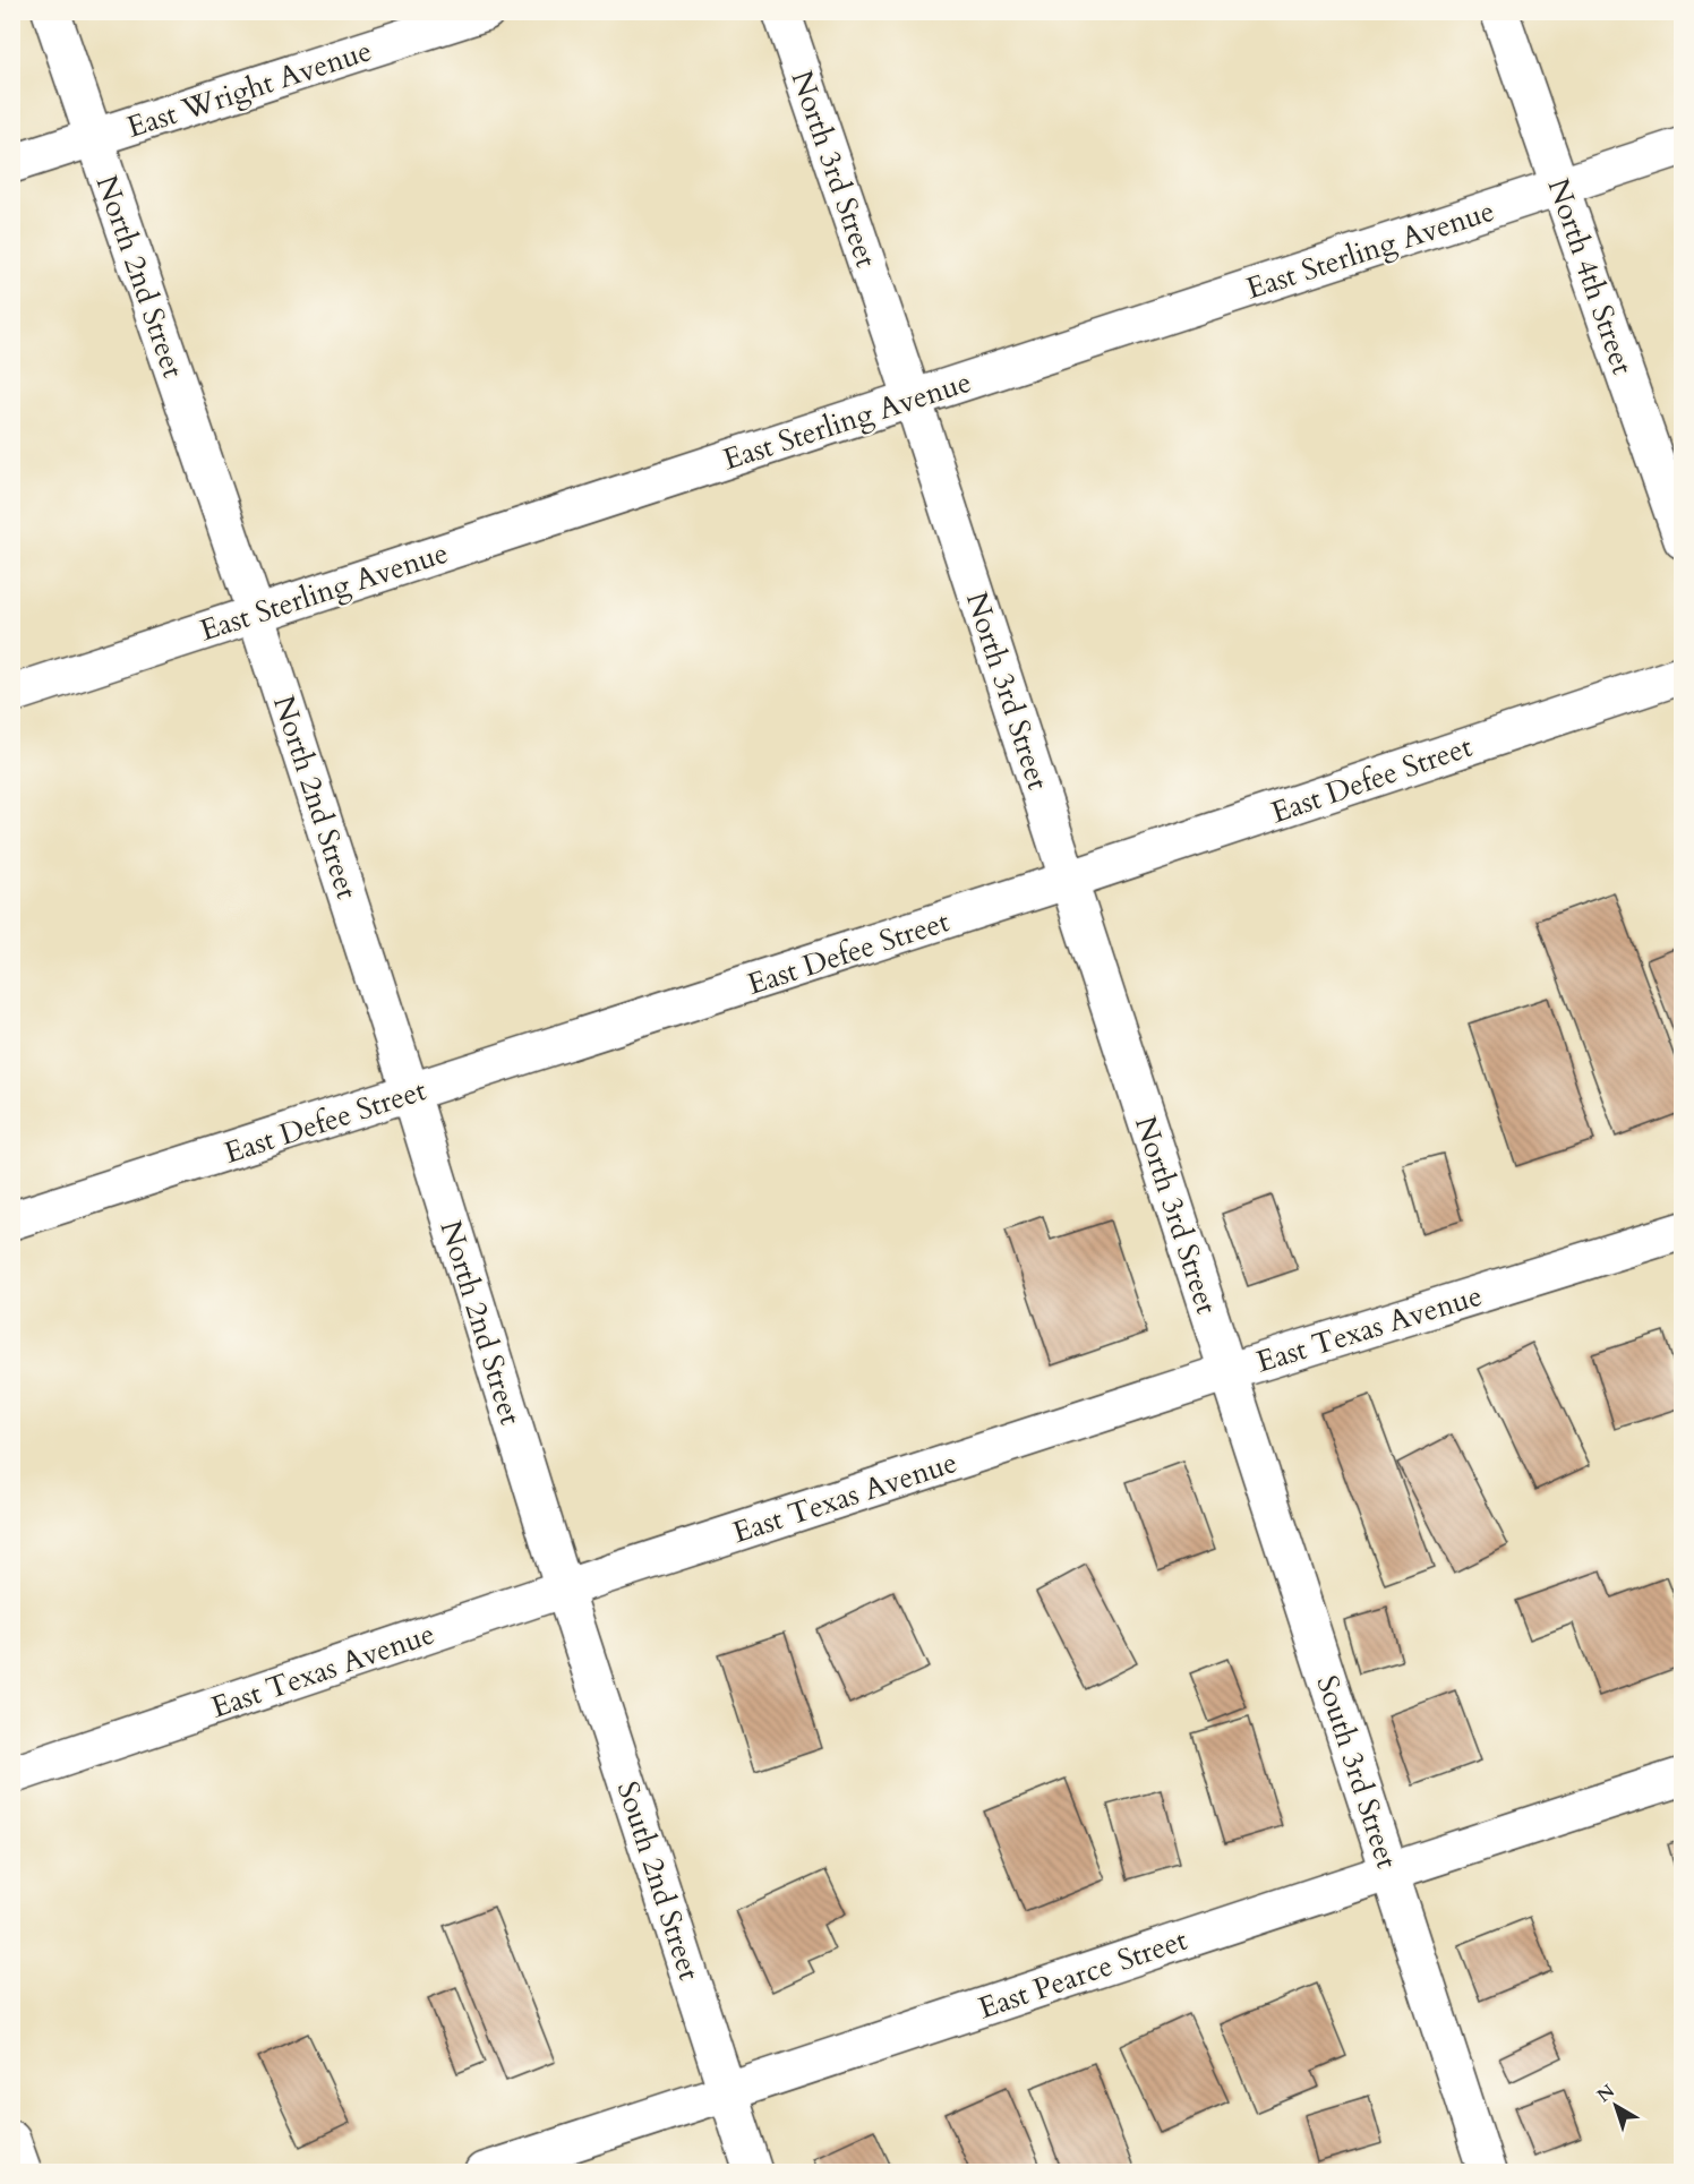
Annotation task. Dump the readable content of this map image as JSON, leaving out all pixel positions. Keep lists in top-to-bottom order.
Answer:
{
  "streets": {
    "street": [
      "East Wright Avenue",
      "North 3rd Street",
      "East Sterling Avenue",
      "North 2nd Street",
      "North 4th Street",
      "East Defee Street",
      "East Texas Avenue",
      "South 3rd Street",
      "South 2nd Street",
      "East Pearce Street"
    ]
  },
  "crossings": [
    ["East Wright Avenue", "North 2nd Street"],
    ["North 3rd Street", "East Sterling Avenue"],
    ["North 3rd Street", "East Defee Street"],
    ["North 3rd Street", "East Texas Avenue"],
    ["North 3rd Street", "South 3rd Street"],
    ["East Sterling Avenue", "North 2nd Street"],
    ["East Sterling Avenue", "North 4th Street"],
    ["North 2nd Street", "East Defee Street"],
    ["North 2nd Street", "East Texas Avenue"],
    ["North 2nd Street", "South 2nd Street"],
    ["East Texas Avenue", "South 3rd Street"],
    ["East Texas Avenue", "South 2nd Street"],
    ["South 3rd Street", "East Pearce Street"],
    ["South 2nd Street", "East Pearce Street"]
  ],
  "north": "top left"
}
